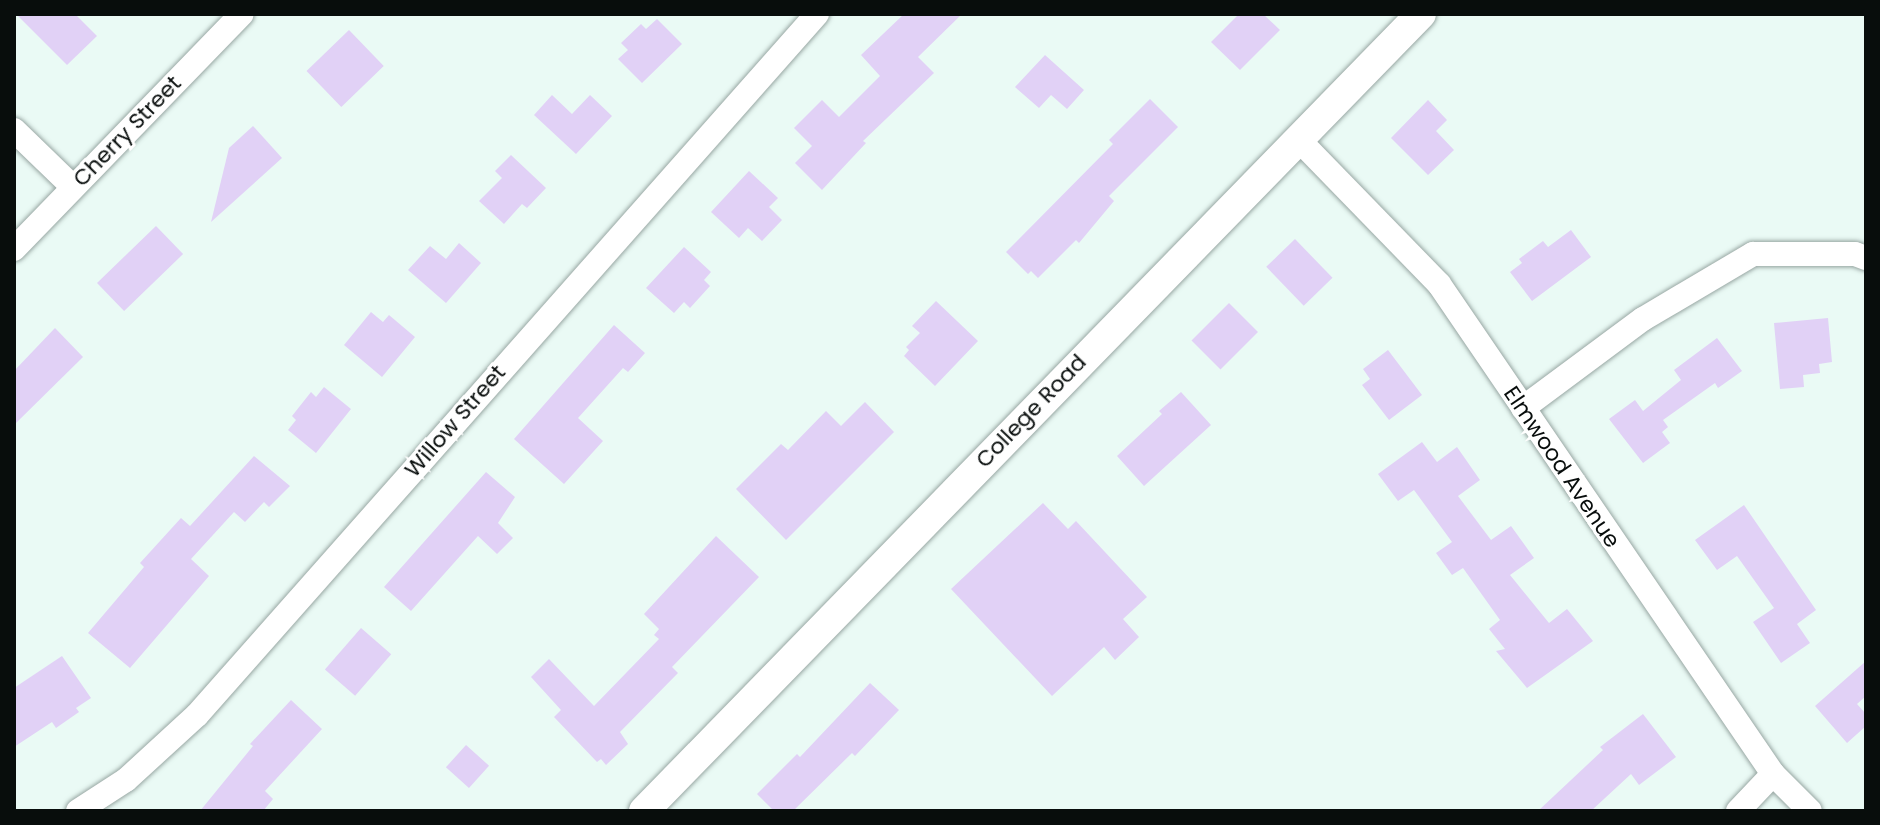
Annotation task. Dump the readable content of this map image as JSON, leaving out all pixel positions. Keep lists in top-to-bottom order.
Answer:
{
  "streets": {
    "street": [
      "Cherry Street",
      "College Road",
      "Willow Street",
      "Elmwood Avenue"
    ]
  },
  "crossings": [
    ["College Road", "Elmwood Avenue"]
  ]
}
